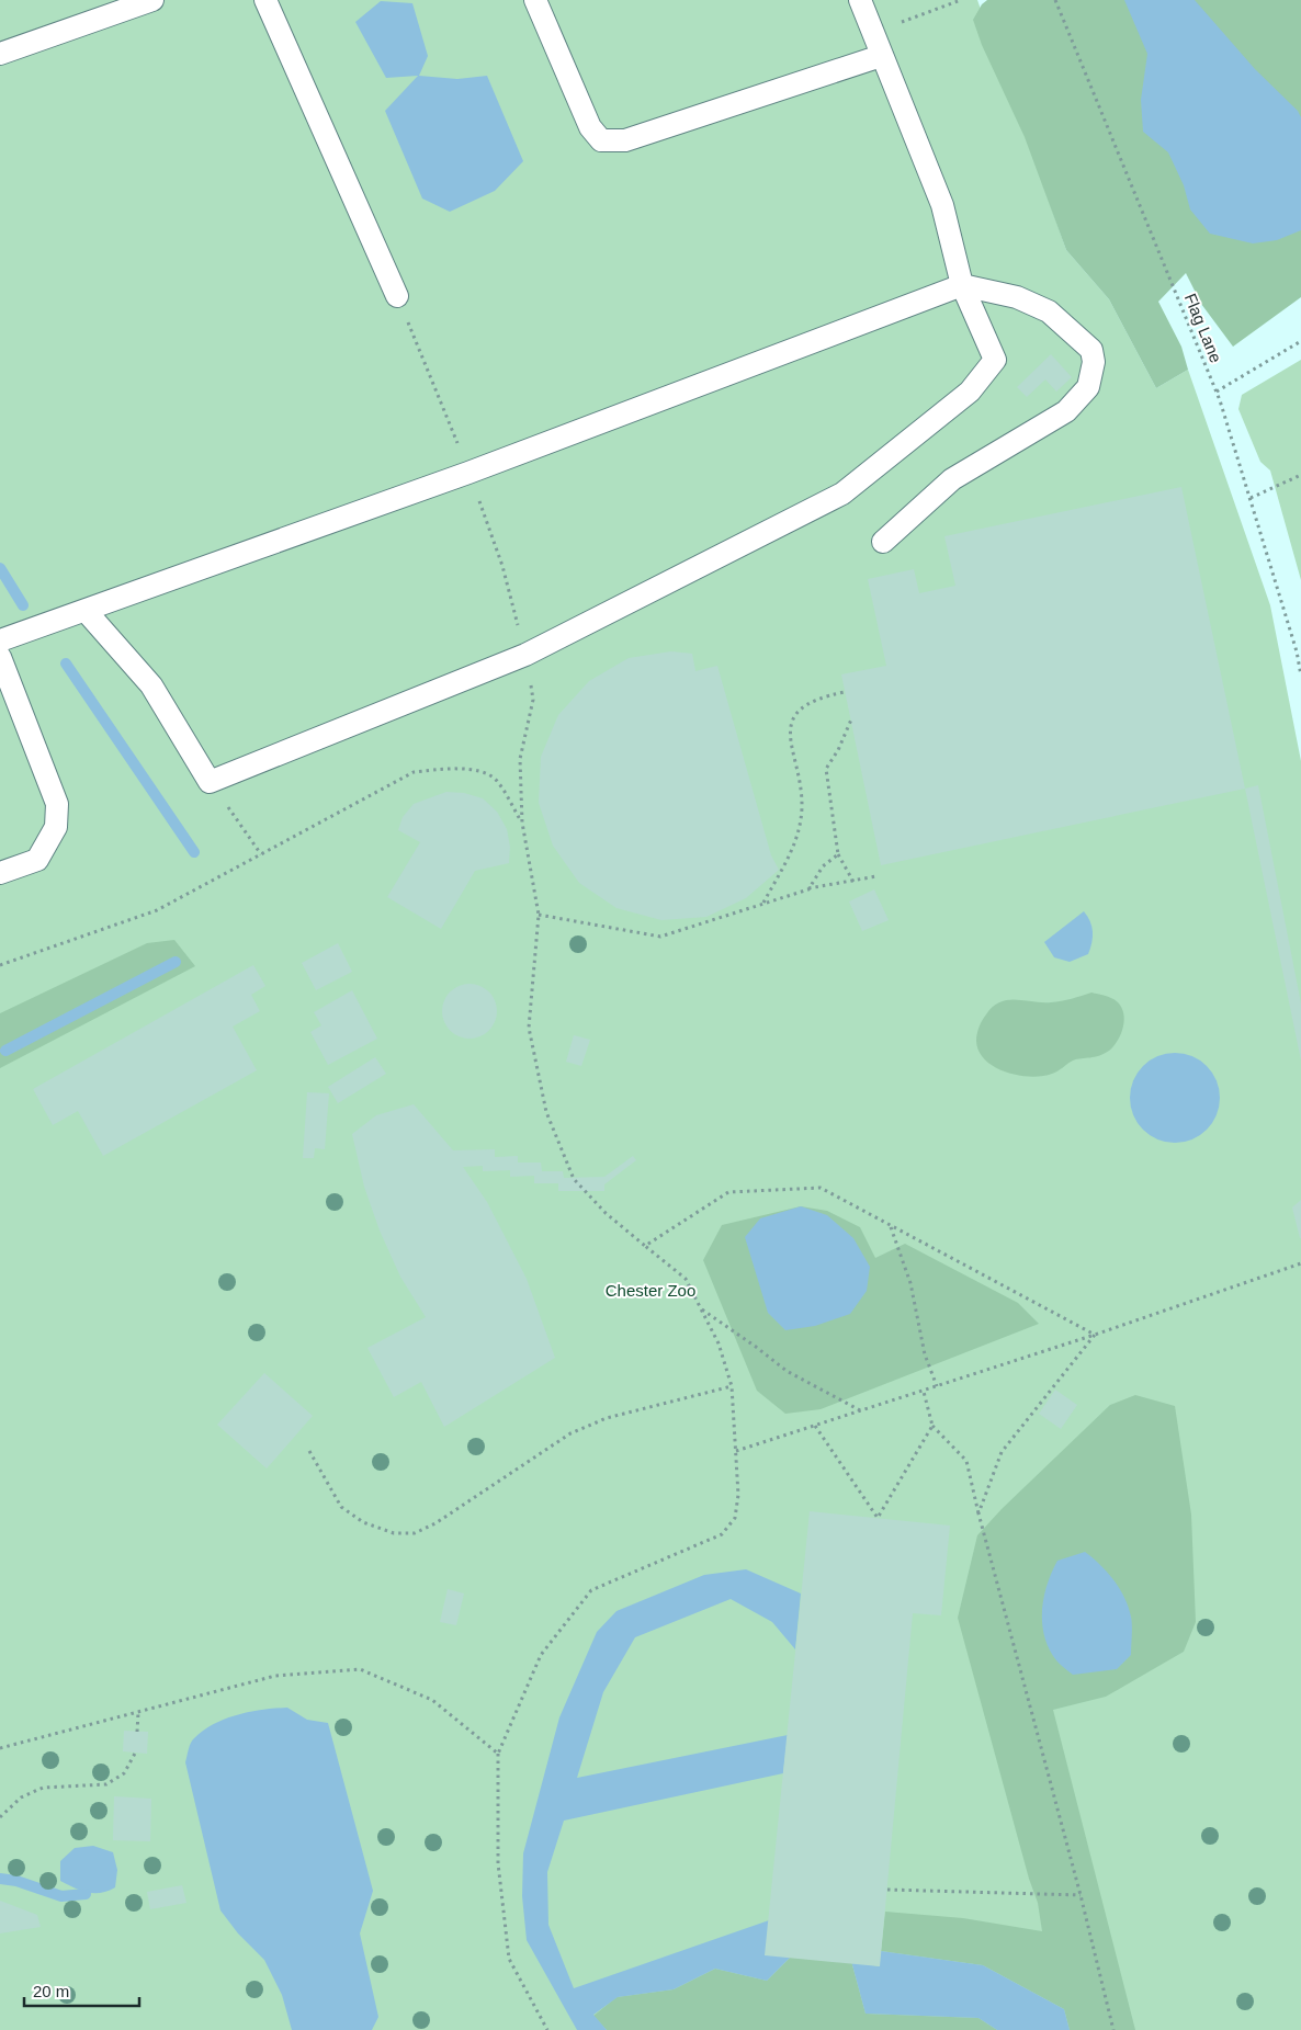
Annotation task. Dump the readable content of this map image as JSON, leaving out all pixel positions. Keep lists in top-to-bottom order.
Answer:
{
  "streets": {
    "path": ["Flag Lane"]
  },
  "parks": ["Chester Zoo"],
  "scale_bar": "20 m"
}
